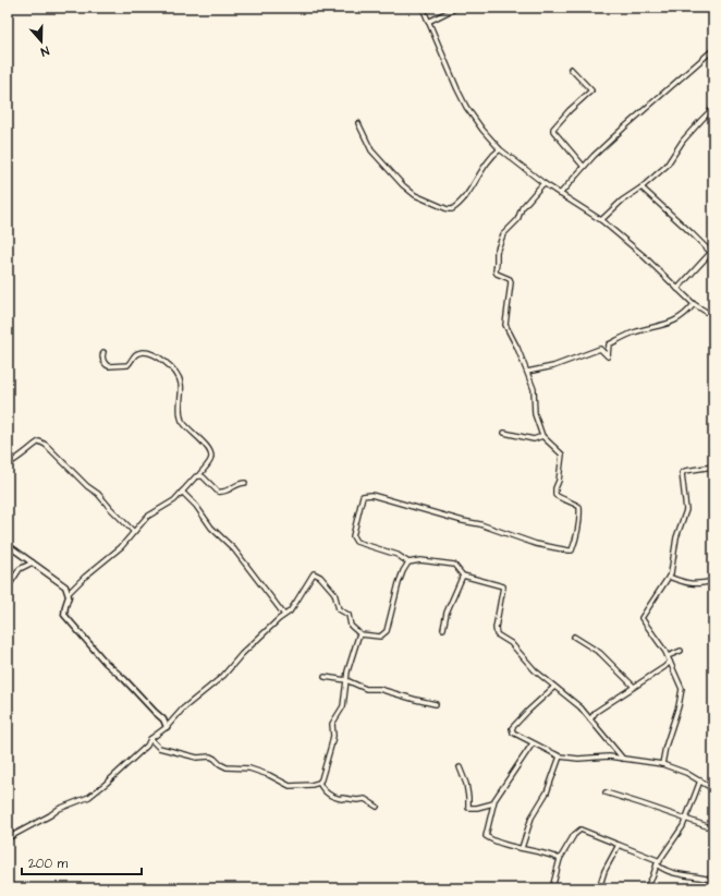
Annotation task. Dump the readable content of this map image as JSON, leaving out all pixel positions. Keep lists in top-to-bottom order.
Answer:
{
  "scale_bar": "200 m",
  "north": "bottom"
}
